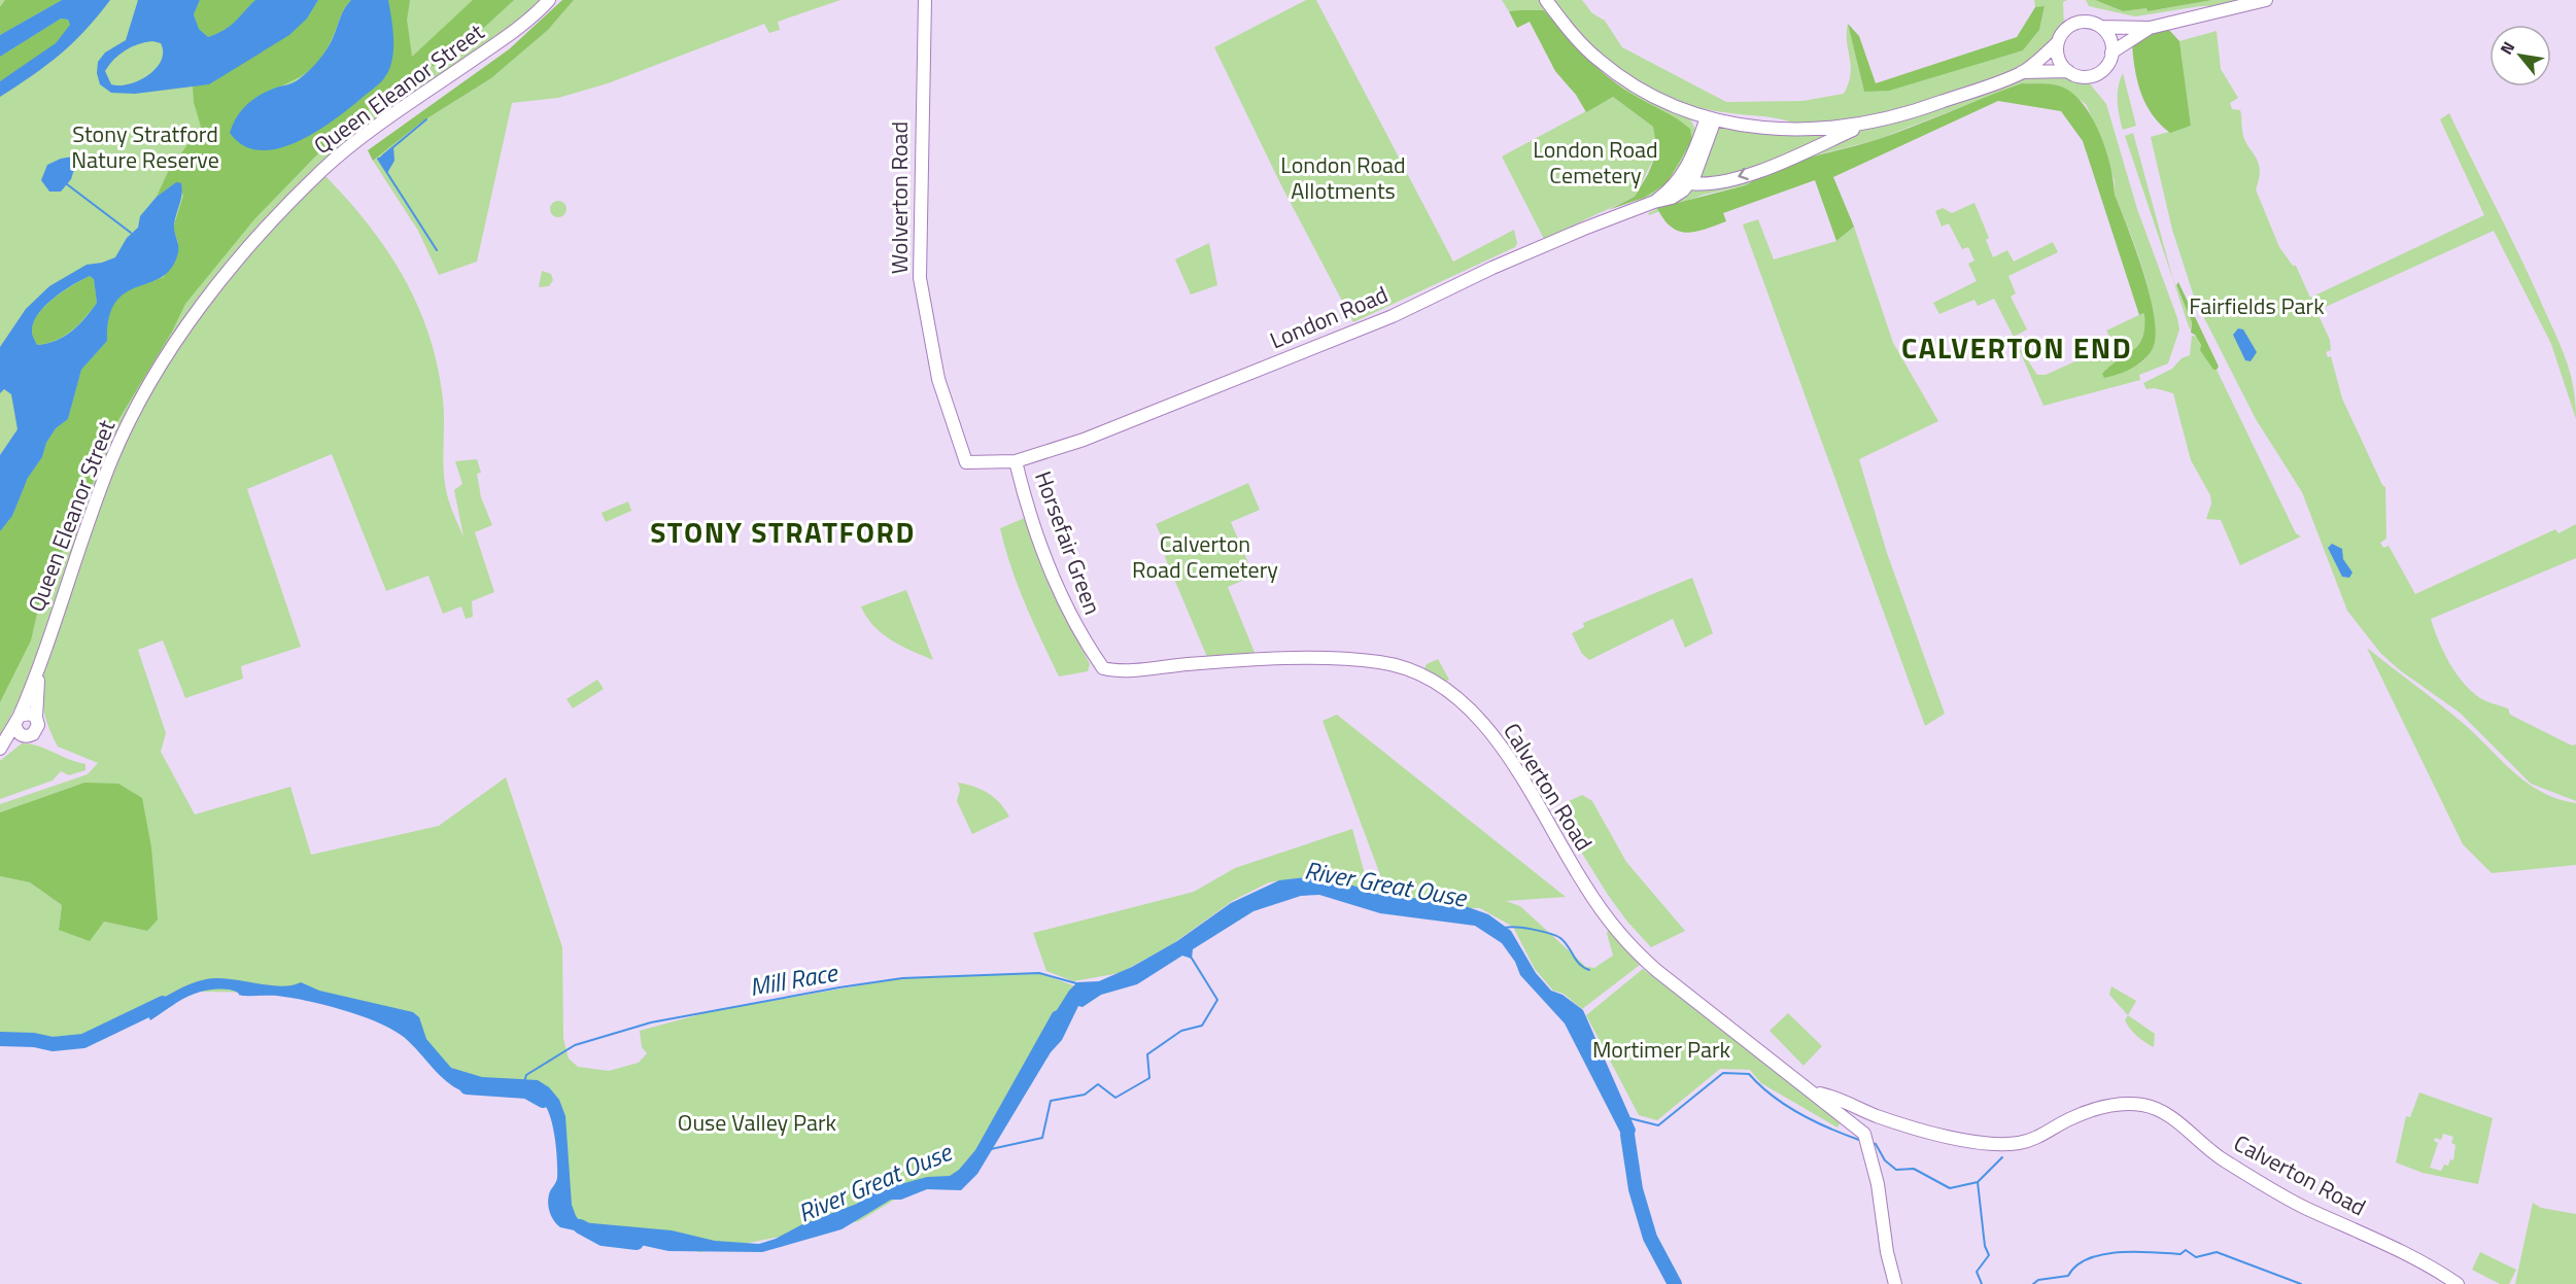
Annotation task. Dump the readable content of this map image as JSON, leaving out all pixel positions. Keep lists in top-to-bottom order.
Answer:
{
  "streets": {
    "street": [
      "Queen Eleanor Street",
      "Wolverton Road",
      "London Road",
      "Horsefair Green",
      "Calverton Road"
    ]
  },
  "crossings": [
    ["Wolverton Road", "London Road"],
    ["London Road", "Horsefair Green"],
    ["Horsefair Green", "Calverton Road"]
  ],
  "districts": ["CALVERTON END", "STONY STRATFORD"],
  "water": ["River Great Ouse", "Mill Race"],
  "parks": [
    "Stony Stratford Nature Reserve",
    "London Road Cemetery",
    "London Road Allotments",
    "Fairfields Park",
    "Calverton Road Cemetery",
    "Mortimer Park",
    "Ouse Valley Park"
  ],
  "north": "top left"
}
